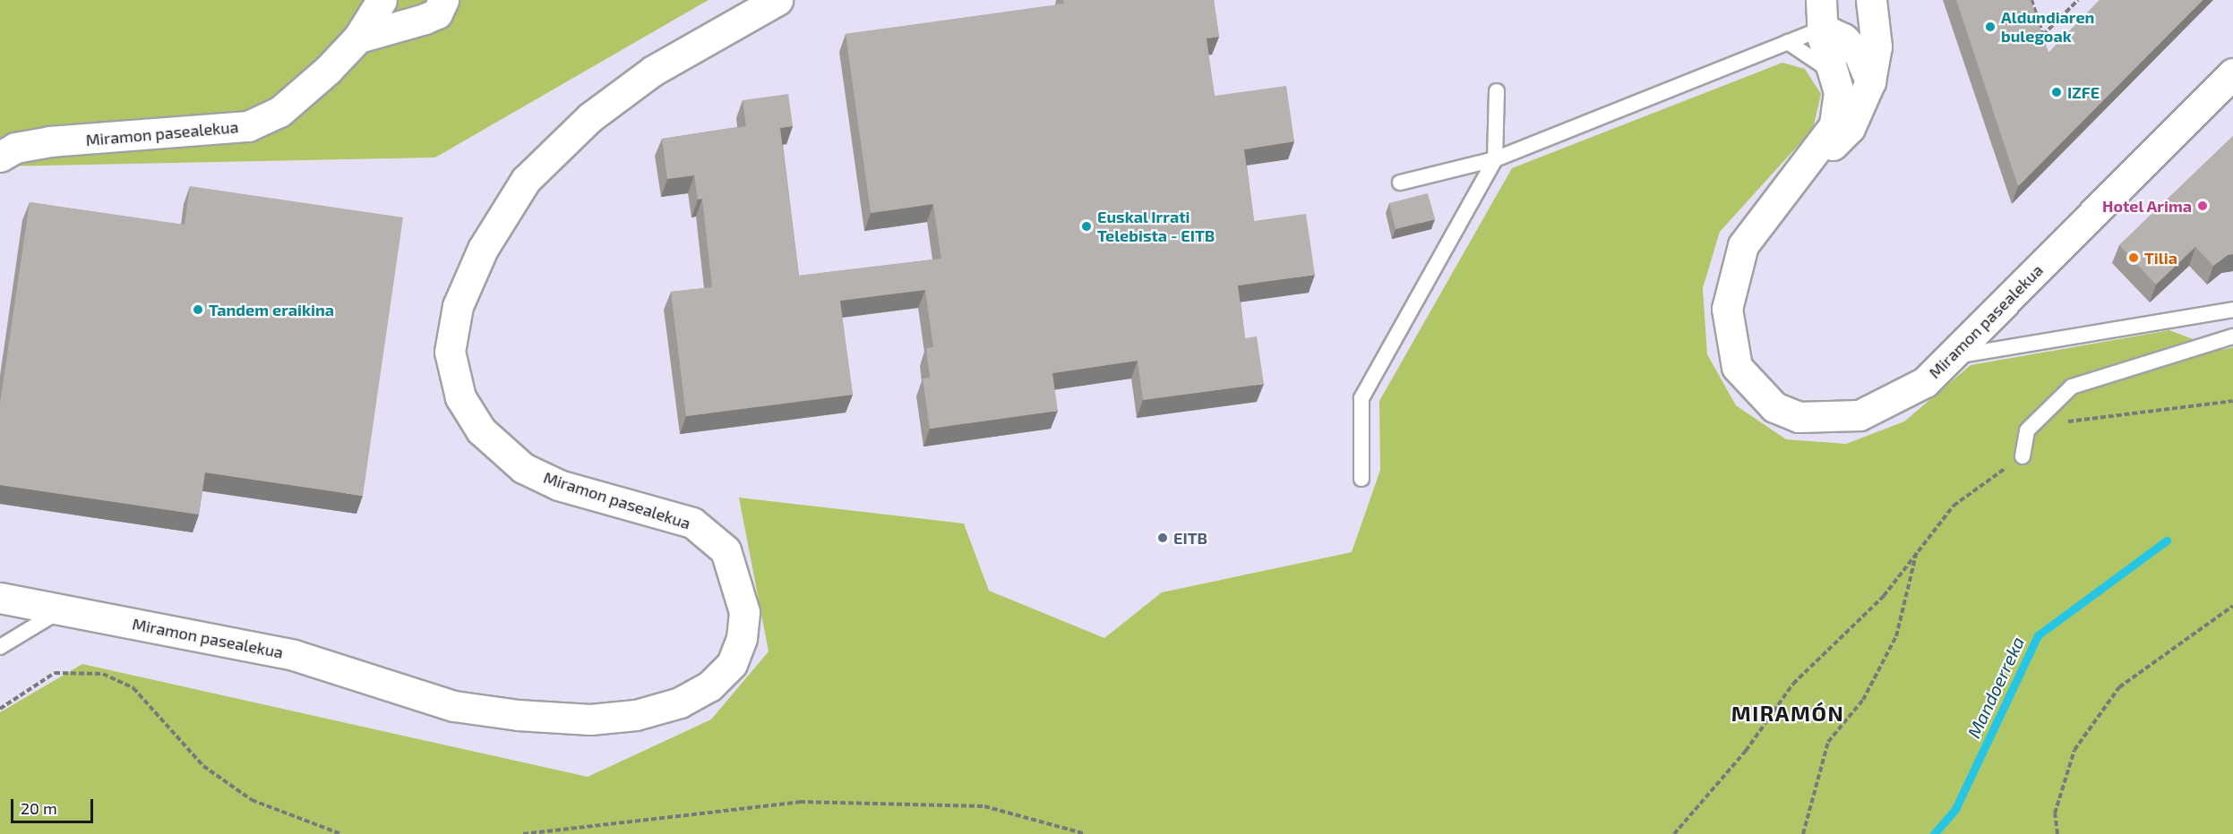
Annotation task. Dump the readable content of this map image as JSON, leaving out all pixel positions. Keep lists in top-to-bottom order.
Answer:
{
  "streets": {
    "street": ["Miramon pasealekua"]
  },
  "districts": ["MIRAMÓN"],
  "water": ["Mandoerreka"],
  "places": [
    "Aldundiaren bulegoak",
    "IZFE",
    "Hotel Arima",
    "Euskal Irrati Telebista - EITB",
    "Tilia",
    "Tandem eraikina",
    "EITB"
  ],
  "scale_bar": "20 m"
}
